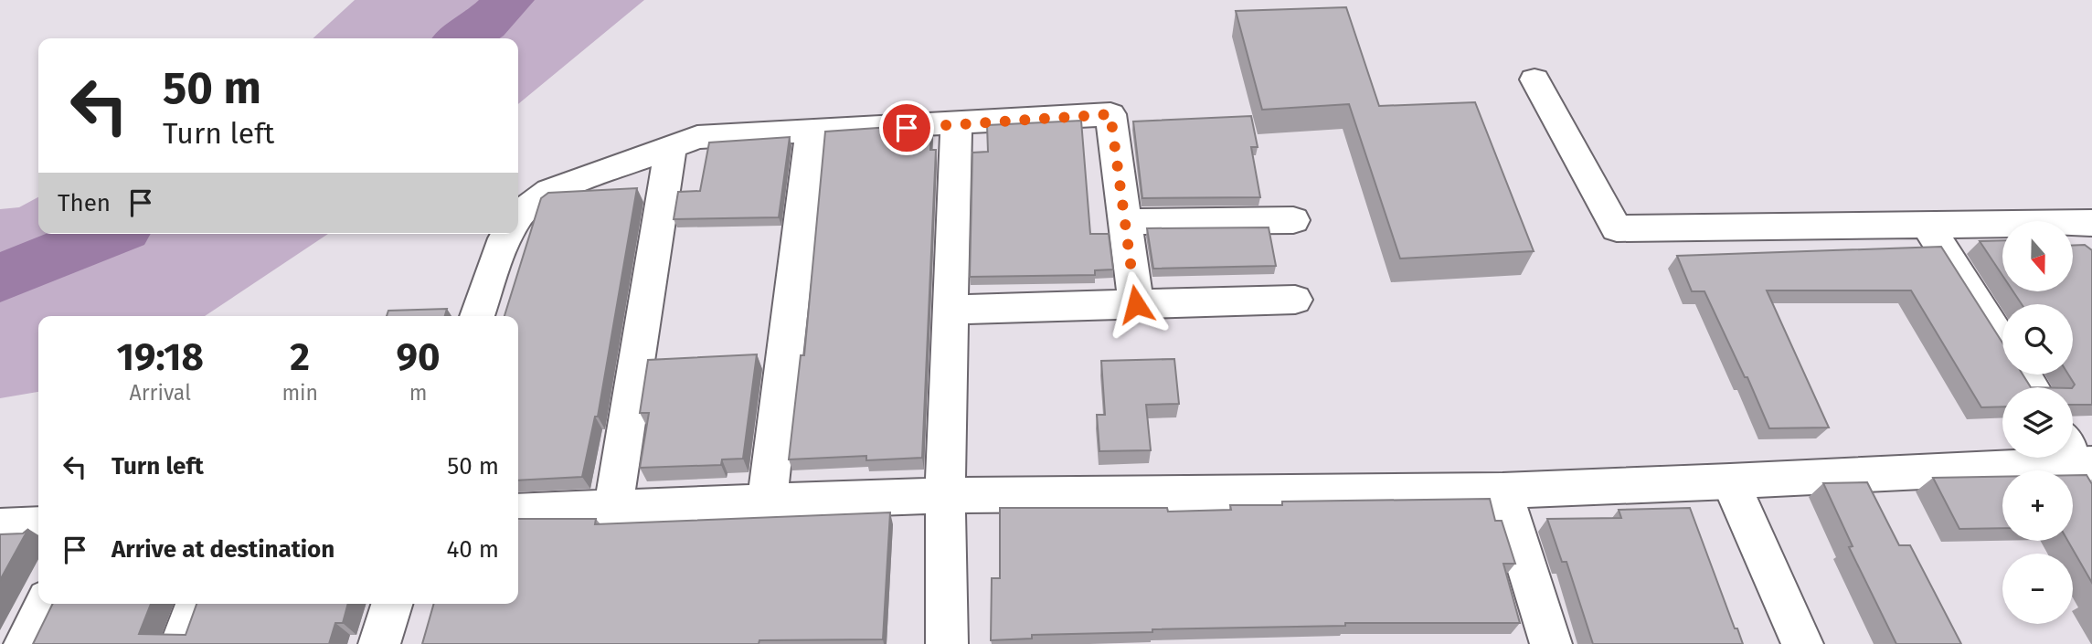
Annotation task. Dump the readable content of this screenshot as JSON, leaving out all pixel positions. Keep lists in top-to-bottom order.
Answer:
{
  "north": "bottom",
  "page": {
    "turn": ["50 m", "Turn left"],
    "then": "Then",
    "map_buttons": ["+", "−"],
    "eta": [
      "19:18",
      "Arrival",
      "2",
      "min",
      "90",
      "m"
    ],
    "list": [
      {
        "name": "Turn left",
        "value": "50 m"
      },
      {
        "name": "Arrive at destination",
        "value": "40 m"
      }
    ]
  }
}
